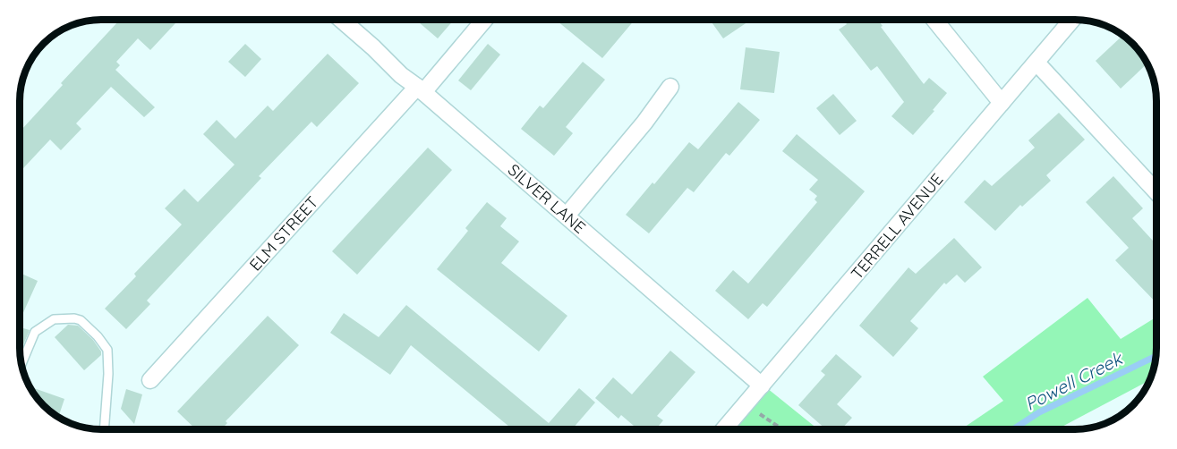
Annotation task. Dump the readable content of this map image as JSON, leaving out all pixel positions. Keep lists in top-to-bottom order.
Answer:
{
  "streets": {
    "street": ["SILVER LANE", "TERRELL AVENUE", "ELM STREET"]
  },
  "crossings": [
    ["SILVER LANE", "TERRELL AVENUE"],
    ["SILVER LANE", "ELM STREET"]
  ],
  "water": ["Powell Creek"]
}
